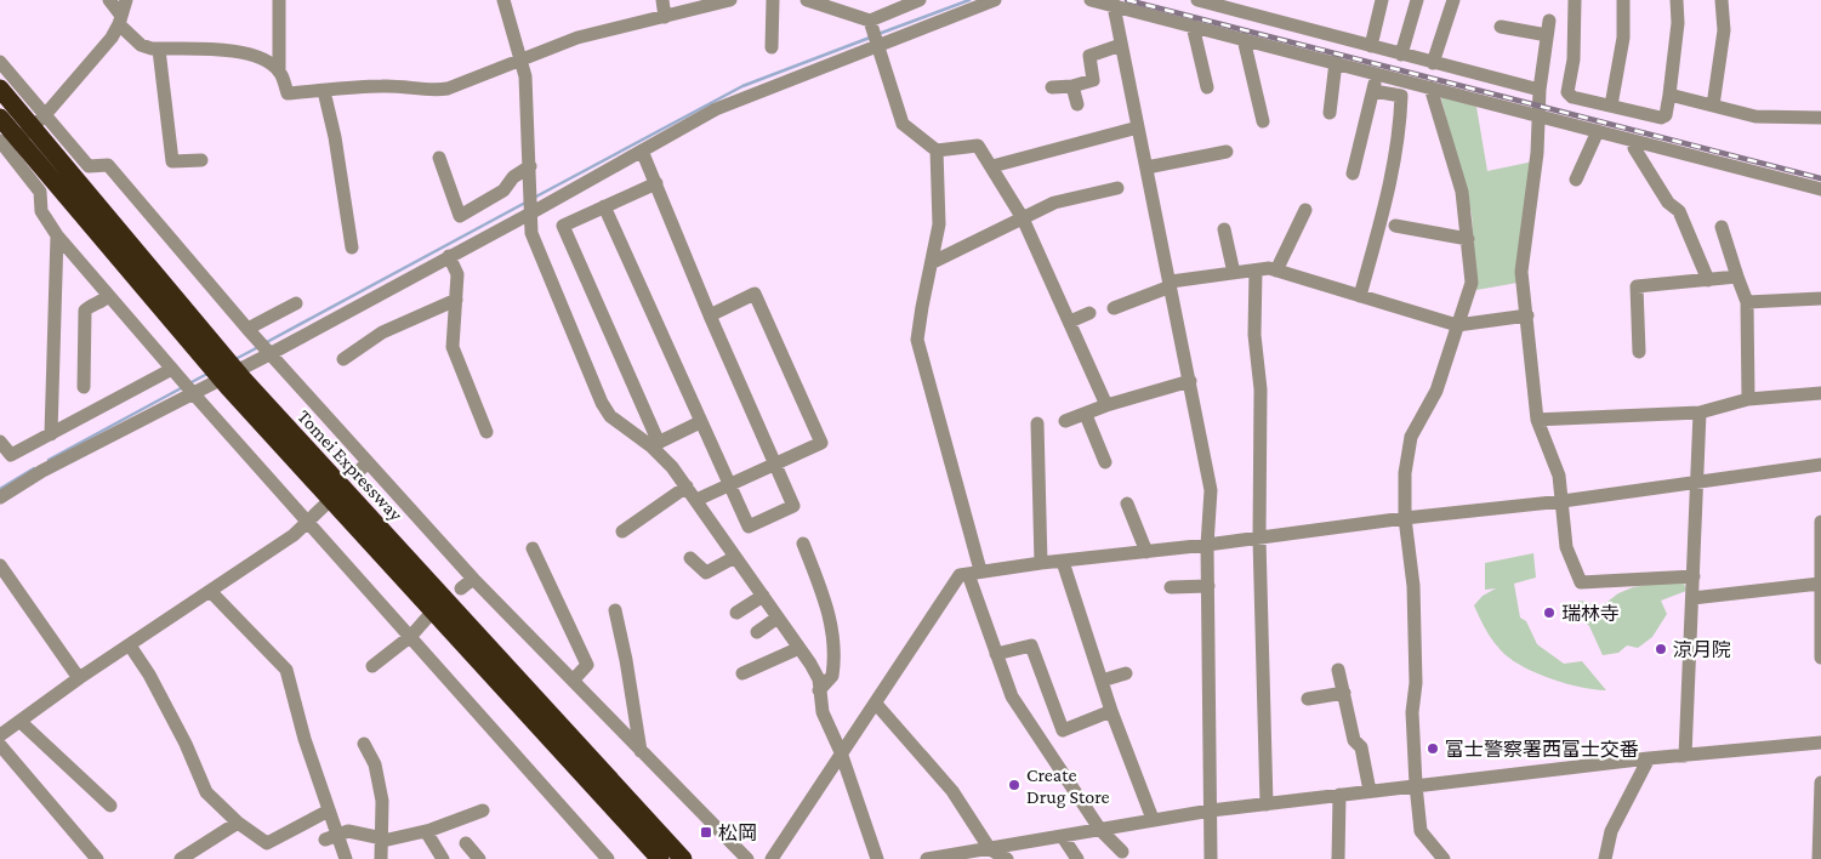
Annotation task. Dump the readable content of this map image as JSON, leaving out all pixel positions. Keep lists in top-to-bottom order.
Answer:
{
  "streets": {
    "highway": ["Tomei Expressway"]
  },
  "places": {
    "other": [
      "瑞林寺",
      "涼月院",
      "富士警察署西富士交番",
      "Create Drug Store"
    ],
    "transit": ["松岡"]
  }
}
